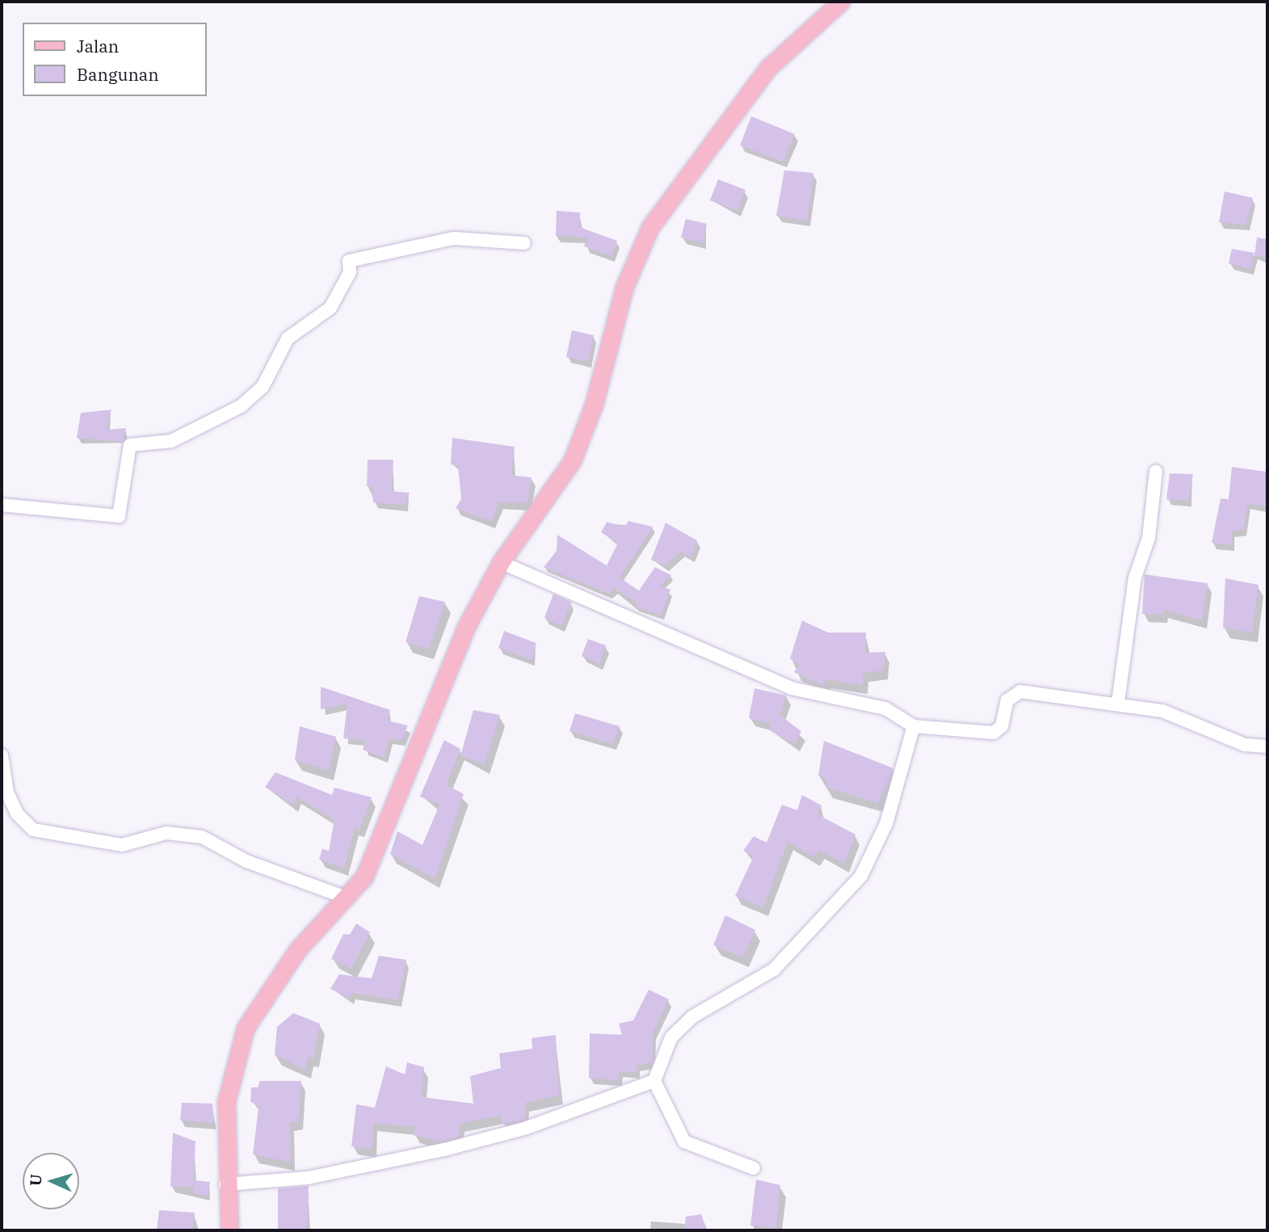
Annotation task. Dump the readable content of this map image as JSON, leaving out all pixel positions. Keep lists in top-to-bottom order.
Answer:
{
  "legend": ["Jalan", "Bangunan"],
  "north": "left"
}
